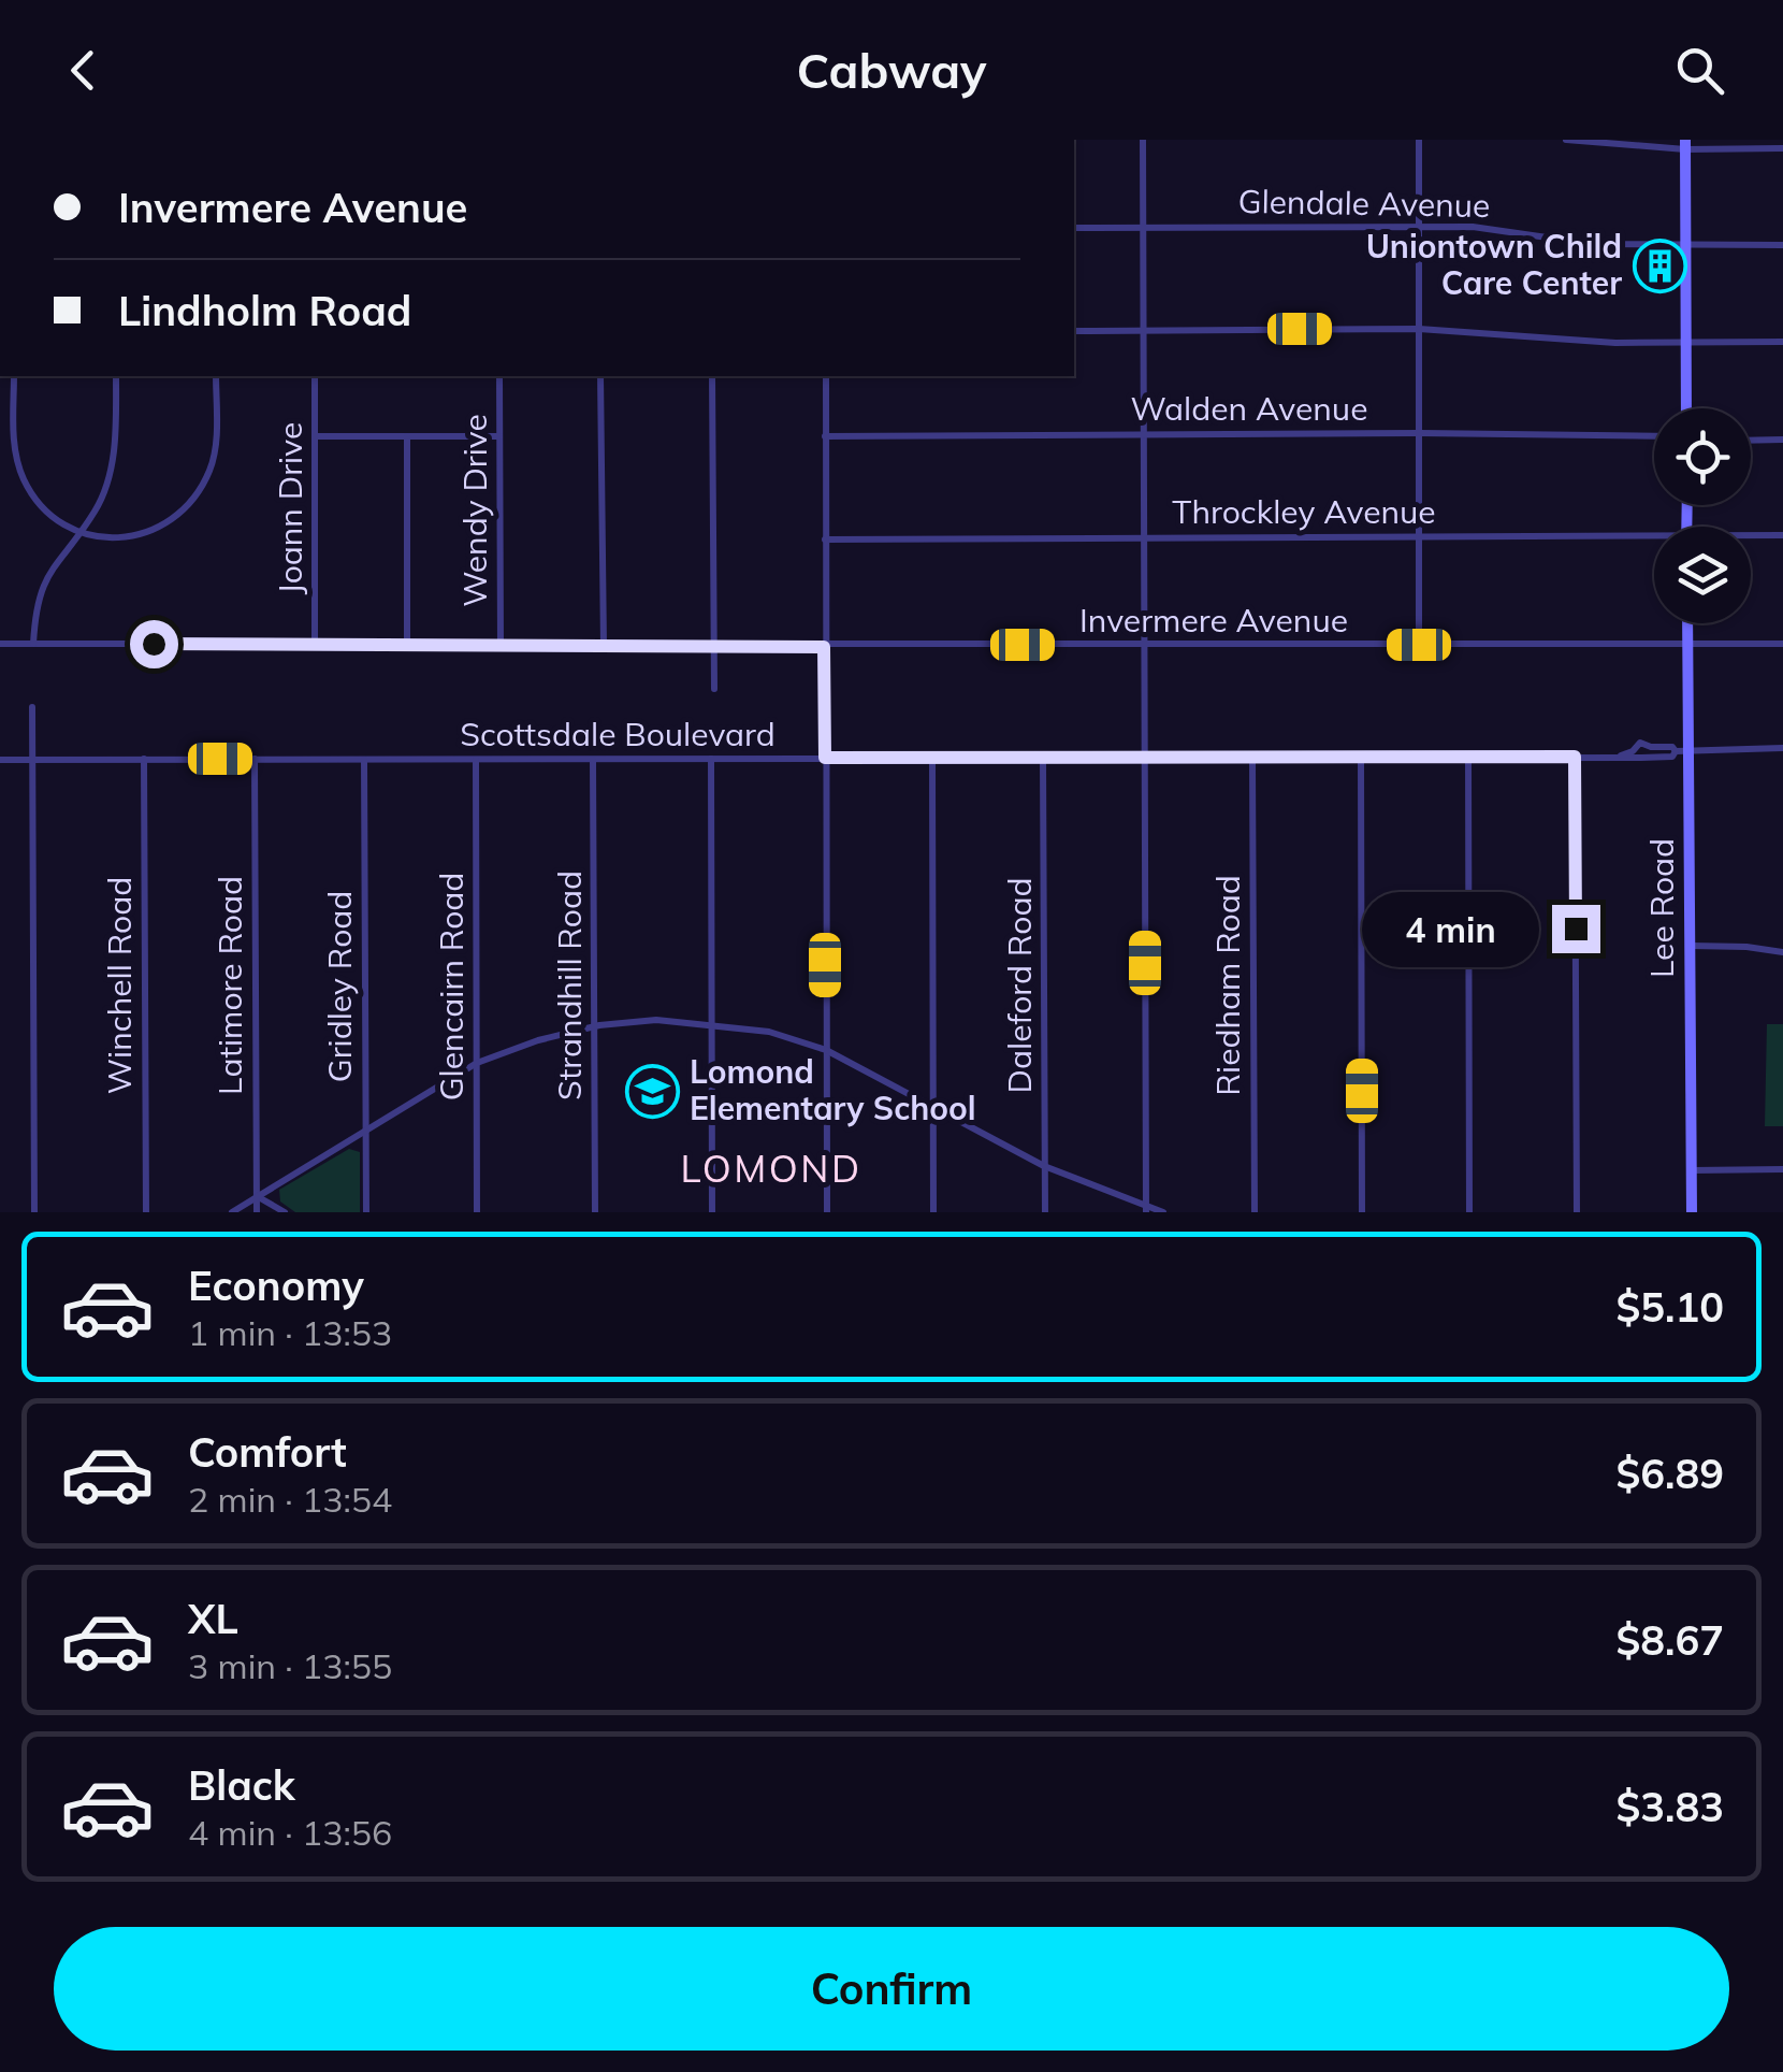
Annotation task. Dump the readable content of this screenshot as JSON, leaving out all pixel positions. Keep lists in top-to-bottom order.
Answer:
{
  "streets": {
    "main road": ["Lee Road"],
    "street": [
      "Glendale Avenue",
      "Walden Avenue",
      "Joann Drive",
      "Wendy Drive",
      "Throckley Avenue",
      "Invermere Avenue",
      "Scottsdale Boulevard",
      "Winchell Road",
      "Latimore Road",
      "Strandhill Road",
      "Daleford Road",
      "Riedham Road",
      "Gridley Road",
      "Glencairn Road"
    ]
  },
  "crossings": [
    ["Joann Drive", "Invermere Avenue"],
    ["Wendy Drive", "Invermere Avenue"],
    ["Invermere Avenue", "Lee Road"],
    ["Scottsdale Boulevard", "Lee Road"],
    ["Scottsdale Boulevard", "Winchell Road"],
    ["Scottsdale Boulevard", "Latimore Road"],
    ["Scottsdale Boulevard", "Strandhill Road"],
    ["Scottsdale Boulevard", "Daleford Road"],
    ["Scottsdale Boulevard", "Riedham Road"],
    ["Scottsdale Boulevard", "Gridley Road"],
    ["Scottsdale Boulevard", "Glencairn Road"]
  ],
  "districts": ["LOMOND"],
  "places": {
    "building": ["Uniontown Child Care Center"],
    "school or university": ["Lomond Elementary School"]
  },
  "page": {
    "header": "Cabway",
    "banner": ["Invermere Avenue", "Lindholm Road"],
    "bubble": "4 min",
    "list": [
      {
        "name": "Economy",
        "note": "1 min · 13:53",
        "value": "$5.10"
      },
      {
        "name": "Comfort",
        "note": "2 min · 13:54",
        "value": "$6.89"
      },
      {
        "name": "XL",
        "note": "3 min · 13:55",
        "value": "$8.67"
      },
      {
        "name": "Black",
        "note": "4 min · 13:56",
        "value": "$3.83"
      }
    ],
    "buttons": "Confirm"
  }
}
